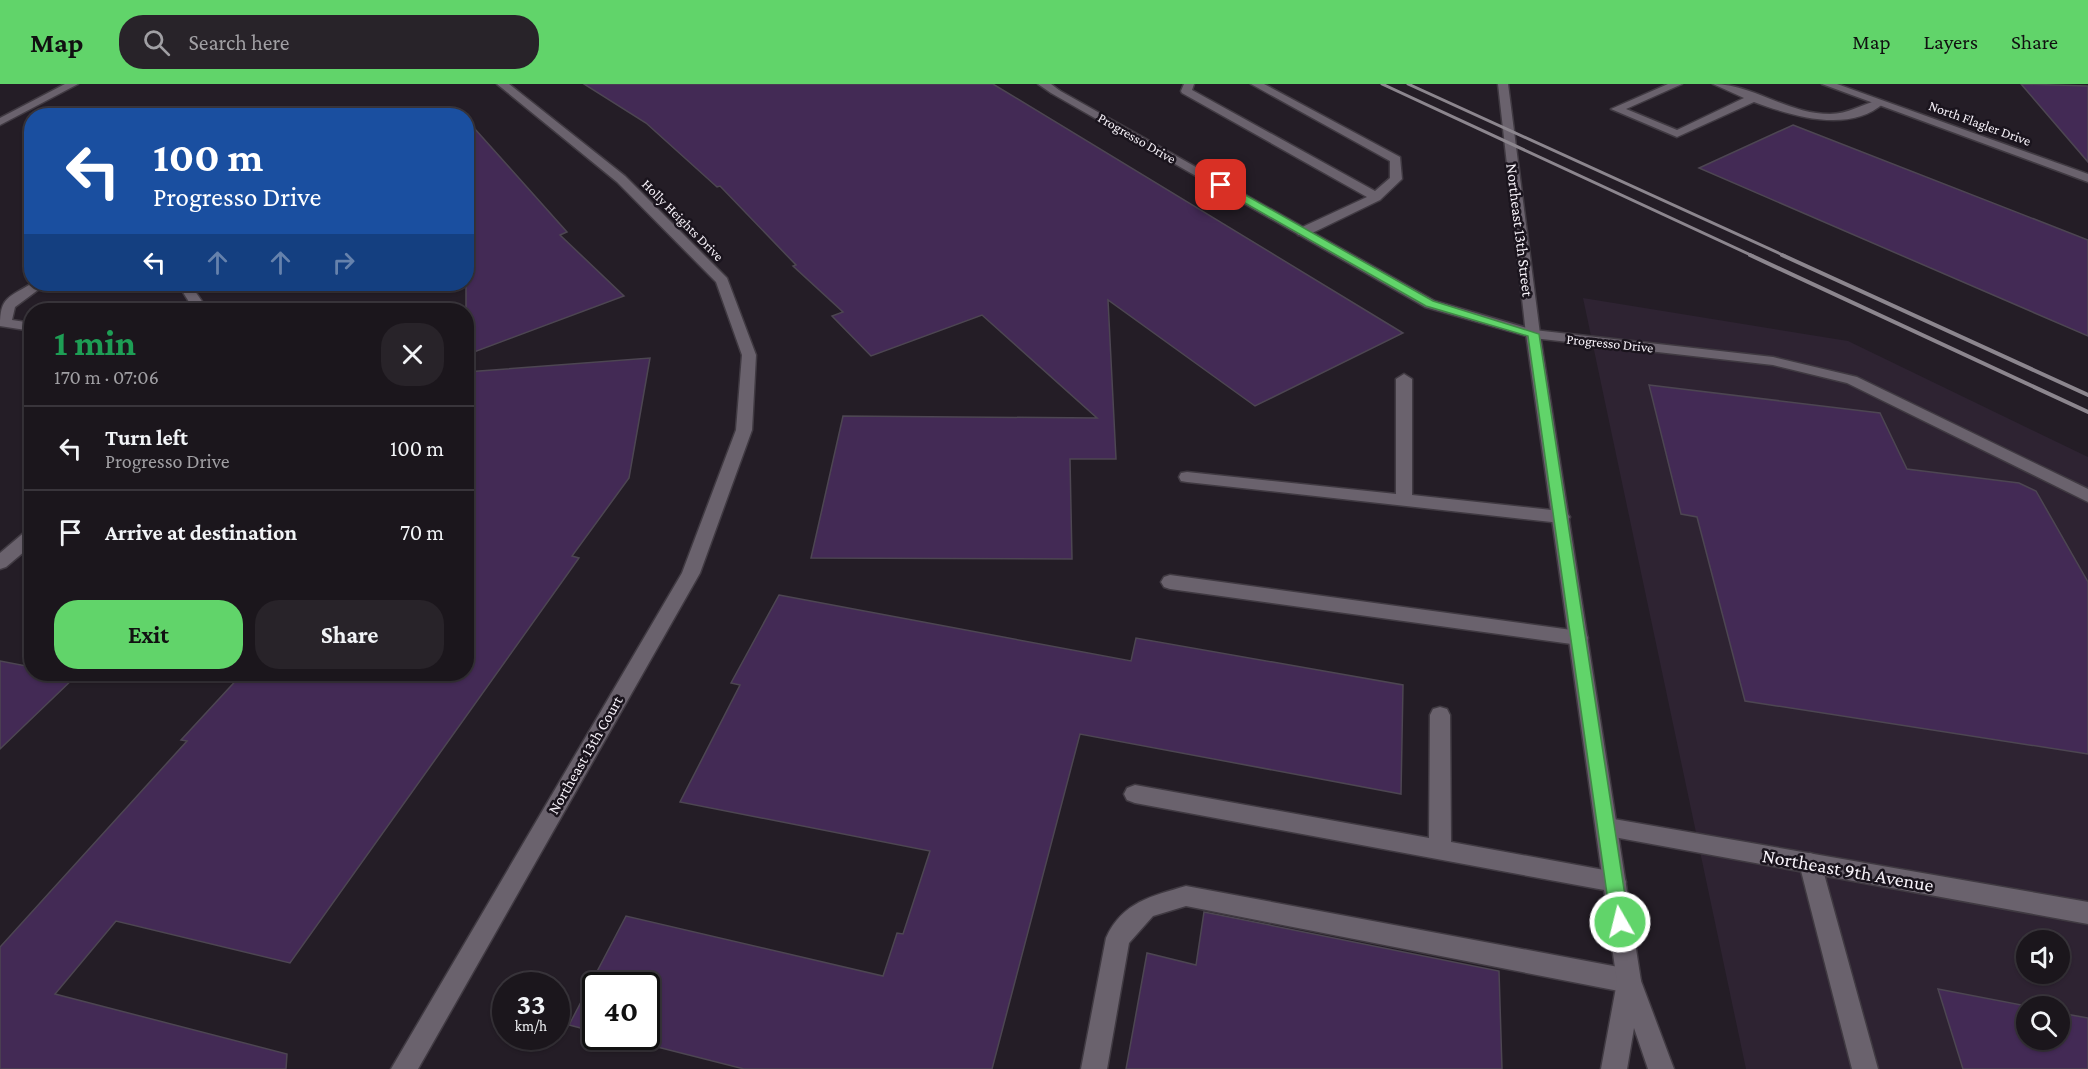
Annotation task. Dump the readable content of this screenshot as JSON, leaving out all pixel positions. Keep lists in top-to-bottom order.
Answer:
{
  "streets": {
    "street": [
      "North Flagler Drive",
      "Progresso Drive",
      "Holly Heights Drive",
      "Northeast 13th Street",
      "Northeast 13th Court",
      "Northeast 9th Avenue"
    ]
  },
  "crossings": [
    ["Progresso Drive", "Northeast 13th Street"],
    ["Holly Heights Drive", "Northeast 13th Court"],
    ["Northeast 13th Street", "Northeast 9th Avenue"]
  ],
  "page": {
    "header": "Map",
    "search": "Search here",
    "nav": ["Map", "Layers", "Share"],
    "turn": ["100 m", "Progresso Drive"],
    "heading": ["1 min", "170 m · 07:06"],
    "list": [
      {
        "name": "Turn left",
        "note": "Progresso Drive",
        "value": "100 m"
      },
      {
        "name": "Arrive at destination",
        "value": "70 m"
      }
    ],
    "buttons": ["Exit", "Share"],
    "speed": "33 km/h",
    "limit": "40"
  }
}
